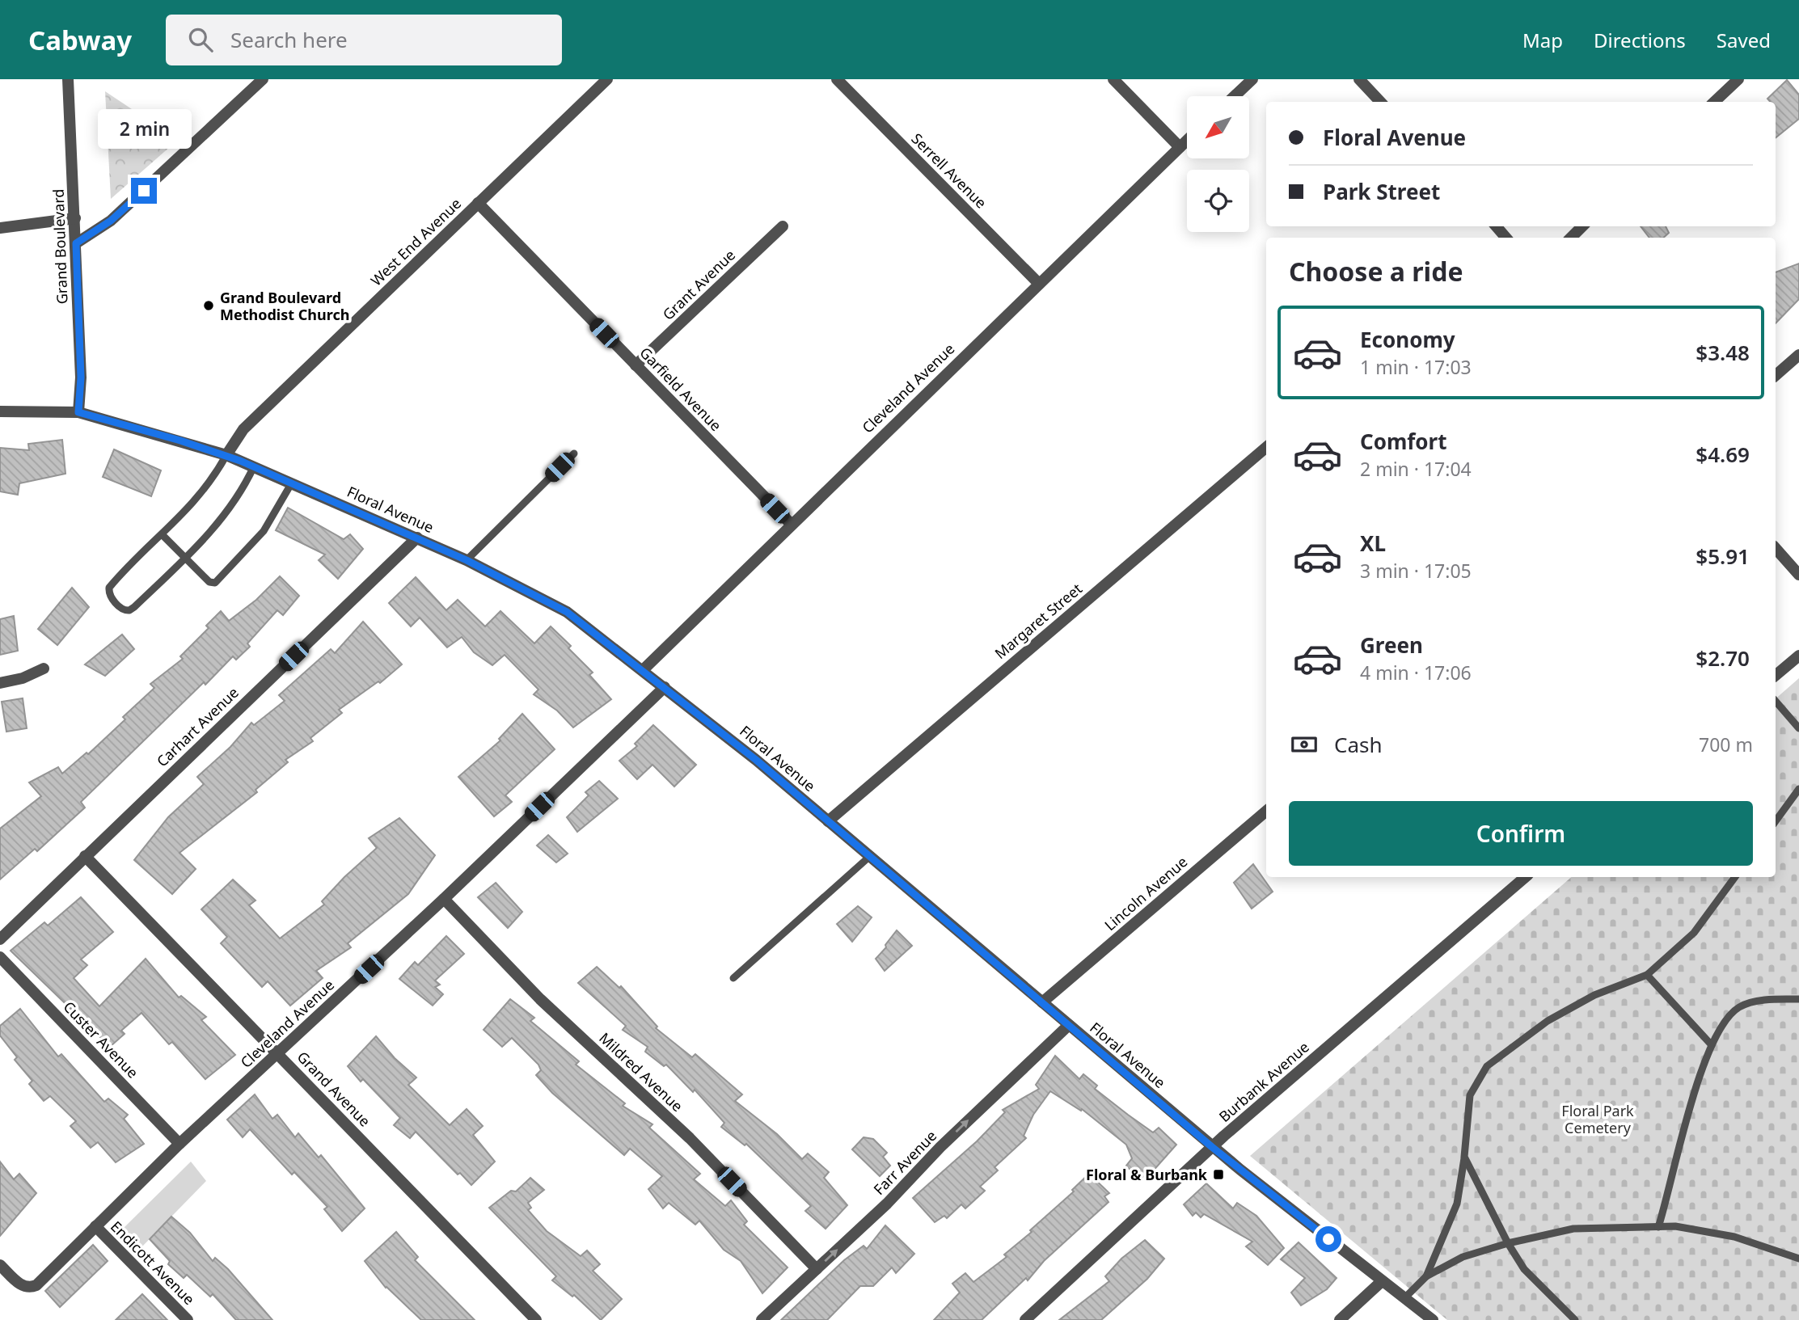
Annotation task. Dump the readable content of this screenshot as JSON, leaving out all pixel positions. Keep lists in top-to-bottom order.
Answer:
{
  "streets": {
    "street": [
      "Serrell Avenue",
      "West End Avenue",
      "Grand Boulevard",
      "Grant Avenue",
      "Cleveland Avenue",
      "Garfield Avenue",
      "Floral Avenue",
      "Margaret Street",
      "Carhart Avenue",
      "Lincoln Avenue",
      "Custer Avenue",
      "Mildred Avenue",
      "Burbank Avenue",
      "Grand Avenue",
      "Farr Avenue",
      "Endicott Avenue"
    ]
  },
  "crossings": [
    ["Serrell Avenue", "Cleveland Avenue"],
    ["West End Avenue", "Garfield Avenue"],
    ["West End Avenue", "Floral Avenue"],
    ["Grand Boulevard", "Floral Avenue"],
    ["Grant Avenue", "Garfield Avenue"],
    ["Cleveland Avenue", "Garfield Avenue"],
    ["Cleveland Avenue", "Floral Avenue"],
    ["Cleveland Avenue", "Custer Avenue"],
    ["Cleveland Avenue", "Mildred Avenue"],
    ["Cleveland Avenue", "Grand Avenue"],
    ["Cleveland Avenue", "Endicott Avenue"],
    ["Floral Avenue", "Margaret Street"],
    ["Floral Avenue", "Carhart Avenue"],
    ["Floral Avenue", "Lincoln Avenue"],
    ["Floral Avenue", "Burbank Avenue"],
    ["Floral Avenue", "Farr Avenue"],
    ["Carhart Avenue", "Grand Avenue"],
    ["Mildred Avenue", "Farr Avenue"]
  ],
  "one_way": ["Farr Avenue"],
  "parks": ["Floral Park Cemetery"],
  "places": {
    "other": ["Grand Boulevard Methodist Church"],
    "transit": ["Floral & Burbank"]
  },
  "north": "bottom left",
  "page": {
    "header": "Cabway",
    "search": "Search here",
    "nav": ["Map", "Directions", "Saved"],
    "banner": ["Floral Avenue", "Park Street"],
    "bubble": "2 min",
    "heading": "Choose a ride",
    "list": [
      {
        "name": "Economy",
        "note": "1 min · 17:03",
        "value": "$3.48"
      },
      {
        "name": "Comfort",
        "note": "2 min · 17:04",
        "value": "$4.69"
      },
      {
        "name": "XL",
        "note": "3 min · 17:05",
        "value": "$5.91"
      },
      {
        "name": "Green",
        "note": "4 min · 17:06",
        "value": "$2.70"
      }
    ],
    "pay": ["Cash", "700 m"],
    "buttons": "Confirm"
  }
}
